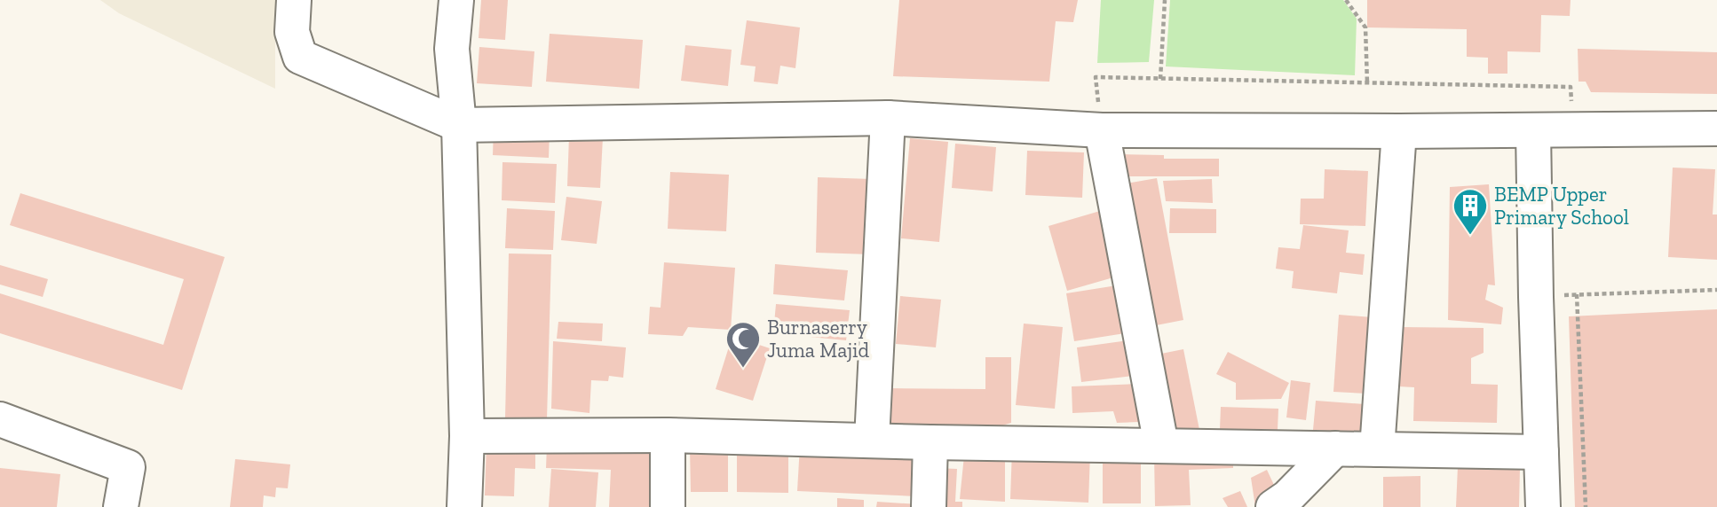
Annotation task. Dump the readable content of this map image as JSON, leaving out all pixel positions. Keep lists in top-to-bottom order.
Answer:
{
  "places": {
    "building": ["BEMP Upper Primary School"],
    "mosque": ["Burnaserry Juma Majid"]
  }
}
